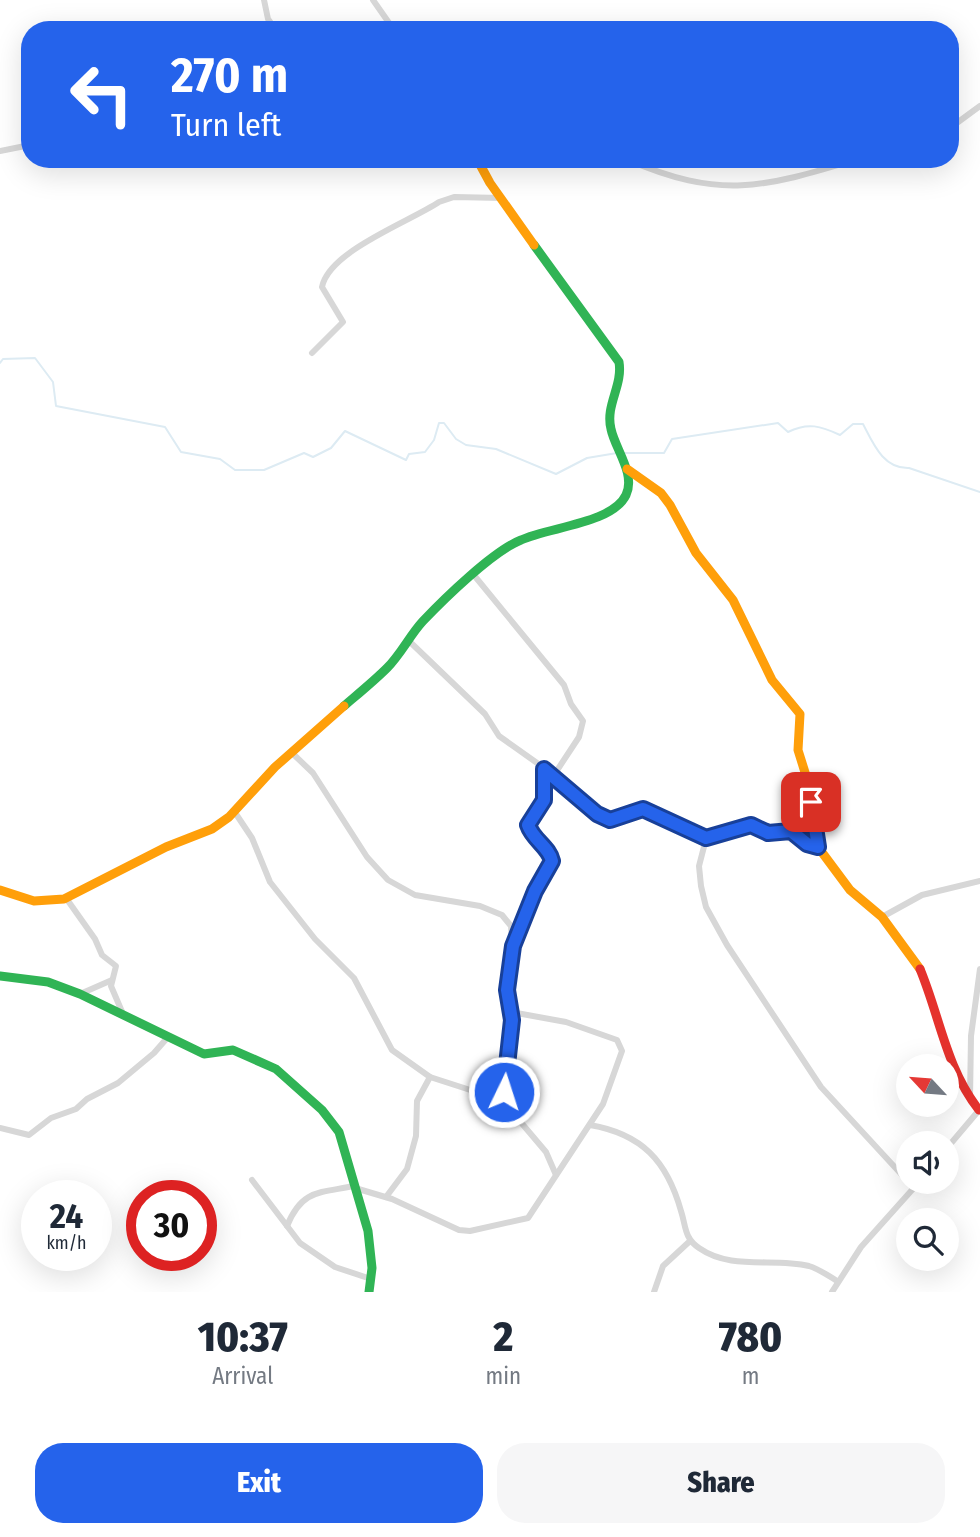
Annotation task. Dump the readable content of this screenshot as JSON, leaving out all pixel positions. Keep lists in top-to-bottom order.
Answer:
{
  "north": "top left",
  "page": {
    "turn": ["270 m", "Turn left"],
    "speed": "24 km/h",
    "limit": "30",
    "eta": [
      "10:37",
      "Arrival",
      "2",
      "min",
      "780",
      "m"
    ],
    "buttons": ["Exit", "Share"]
  }
}
